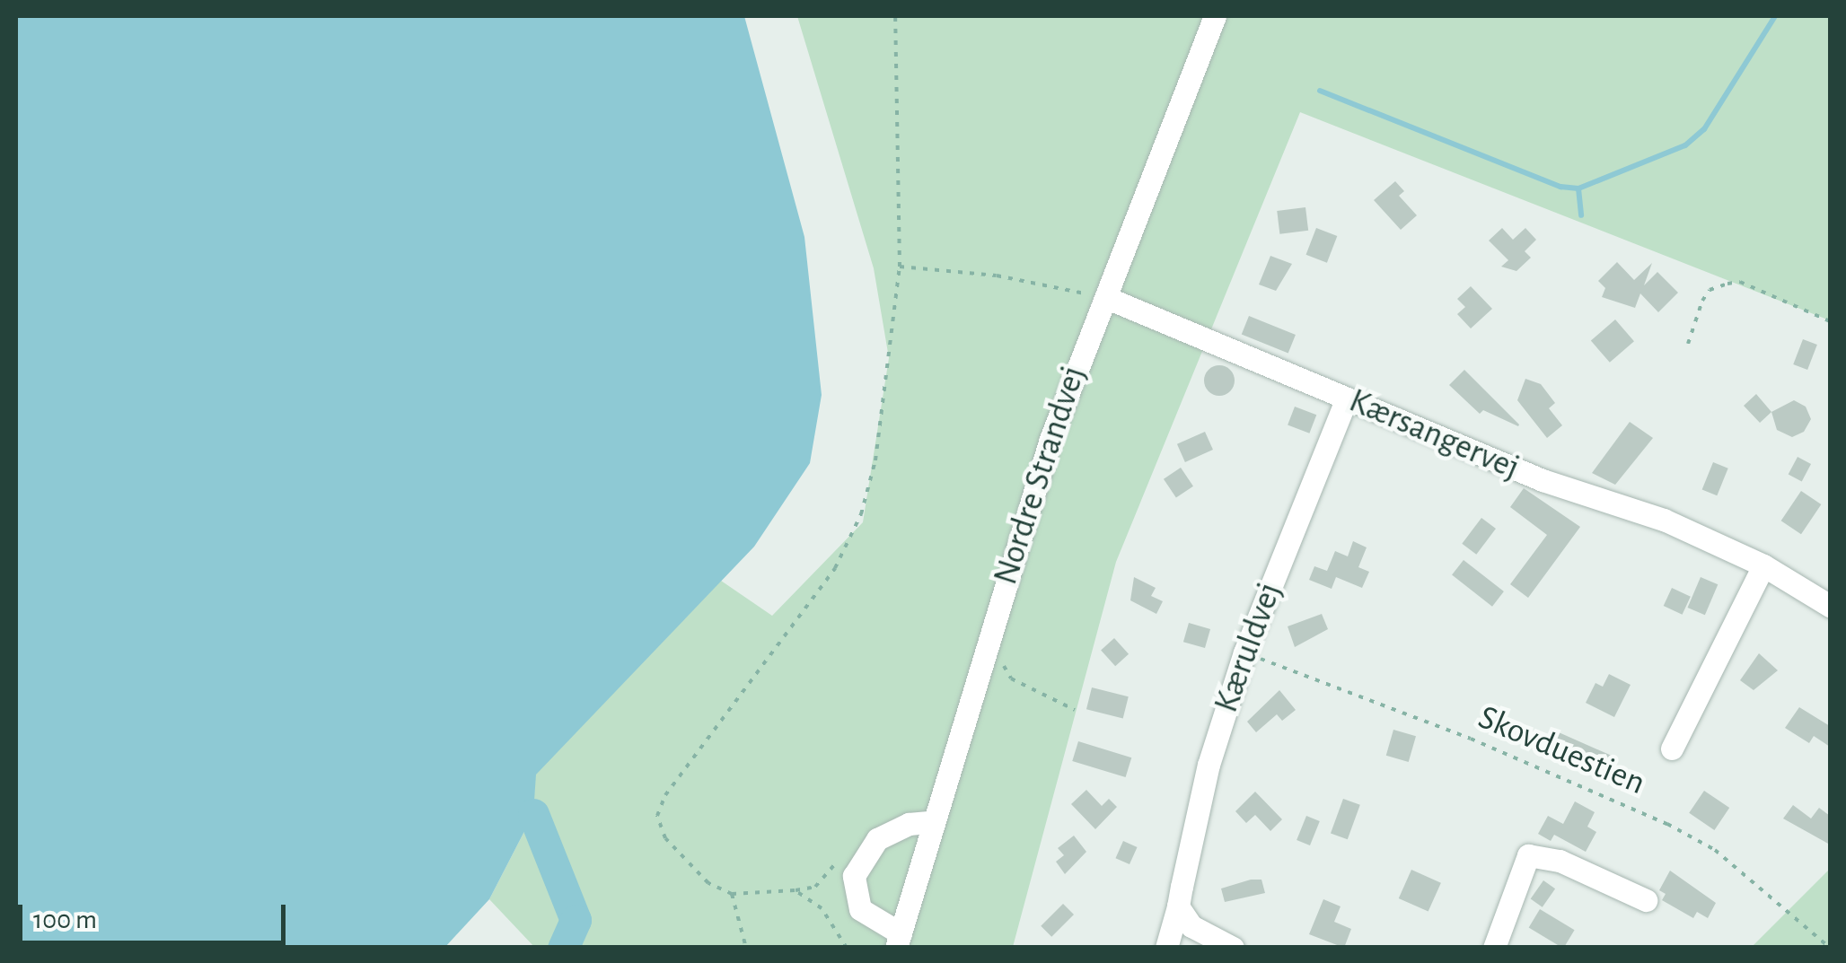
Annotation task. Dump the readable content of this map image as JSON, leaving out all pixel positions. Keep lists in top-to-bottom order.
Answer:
{
  "streets": {
    "street": ["Kærsangervej", "Nordre Strandvej", "Kæruldvej"],
    "path": ["Skovduestien"]
  },
  "crossings": [
    ["Kærsangervej", "Nordre Strandvej"],
    ["Kærsangervej", "Kæruldvej"],
    ["Kæruldvej", "Skovduestien"]
  ],
  "scale_bar": "100 m"
}
